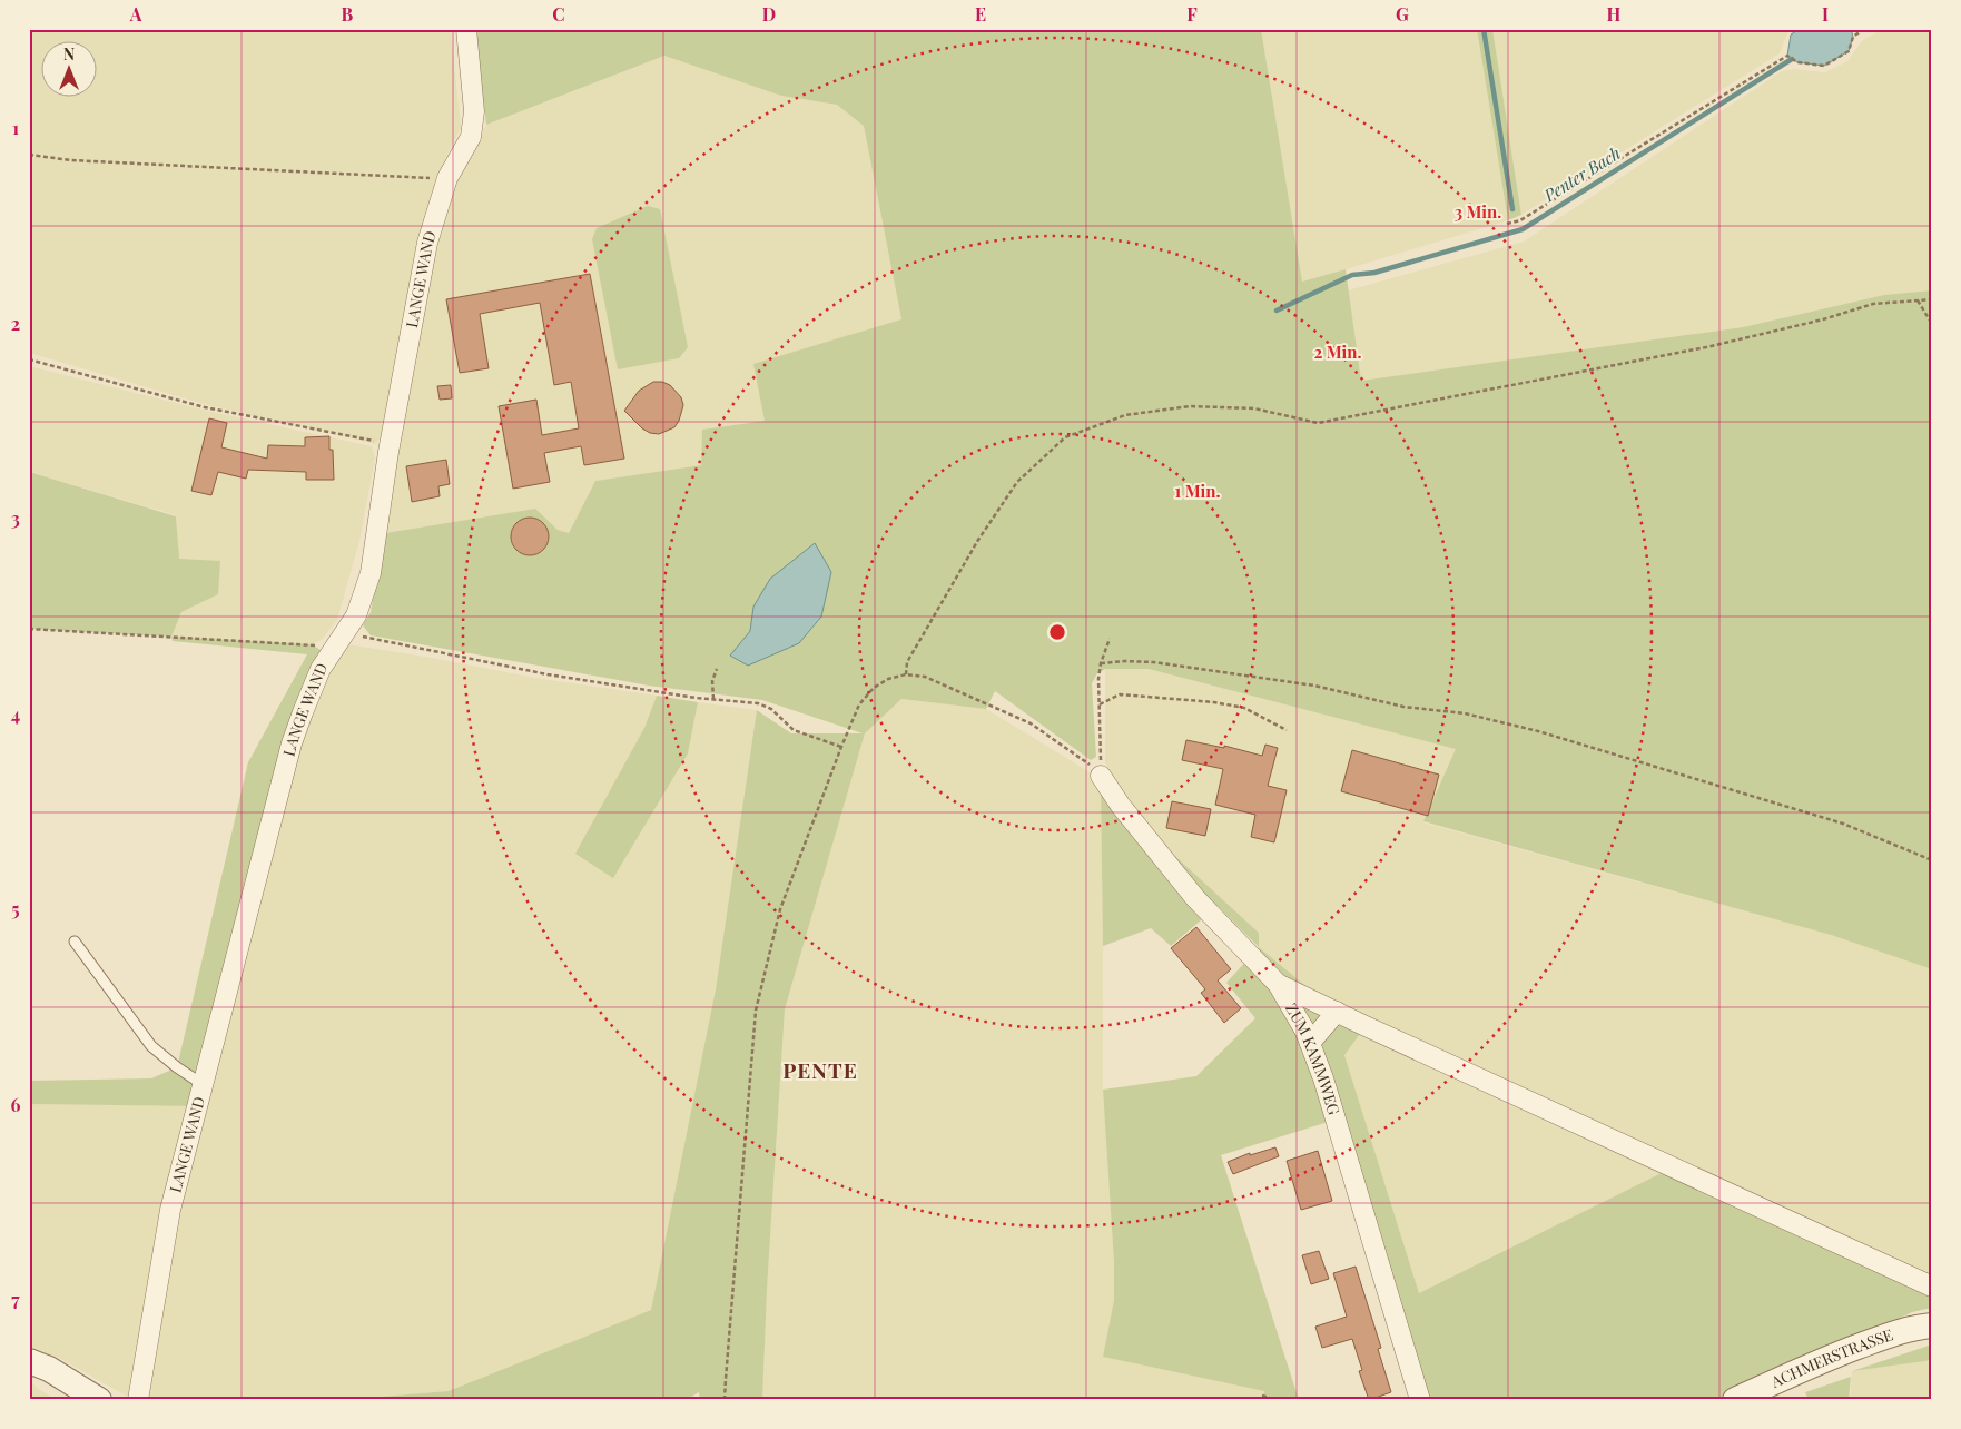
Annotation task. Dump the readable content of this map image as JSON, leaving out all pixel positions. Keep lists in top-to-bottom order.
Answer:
{
  "streets": {
    "street": ["LANGE WAND", "ZUM KAMMWEG", "ACHMERSTRASSE"]
  },
  "districts": ["PENTE"],
  "water": ["Penter Bach"],
  "north": "top",
  "grid": {
    "columns": [
      "A",
      "B",
      "C",
      "D",
      "E",
      "F",
      "G",
      "H",
      "I"
    ],
    "rows": [
      "1",
      "2",
      "3",
      "4",
      "5",
      "6",
      "7"
    ]
  },
  "rings": ["3 Min.", "2 Min.", "1 Min."]
}
